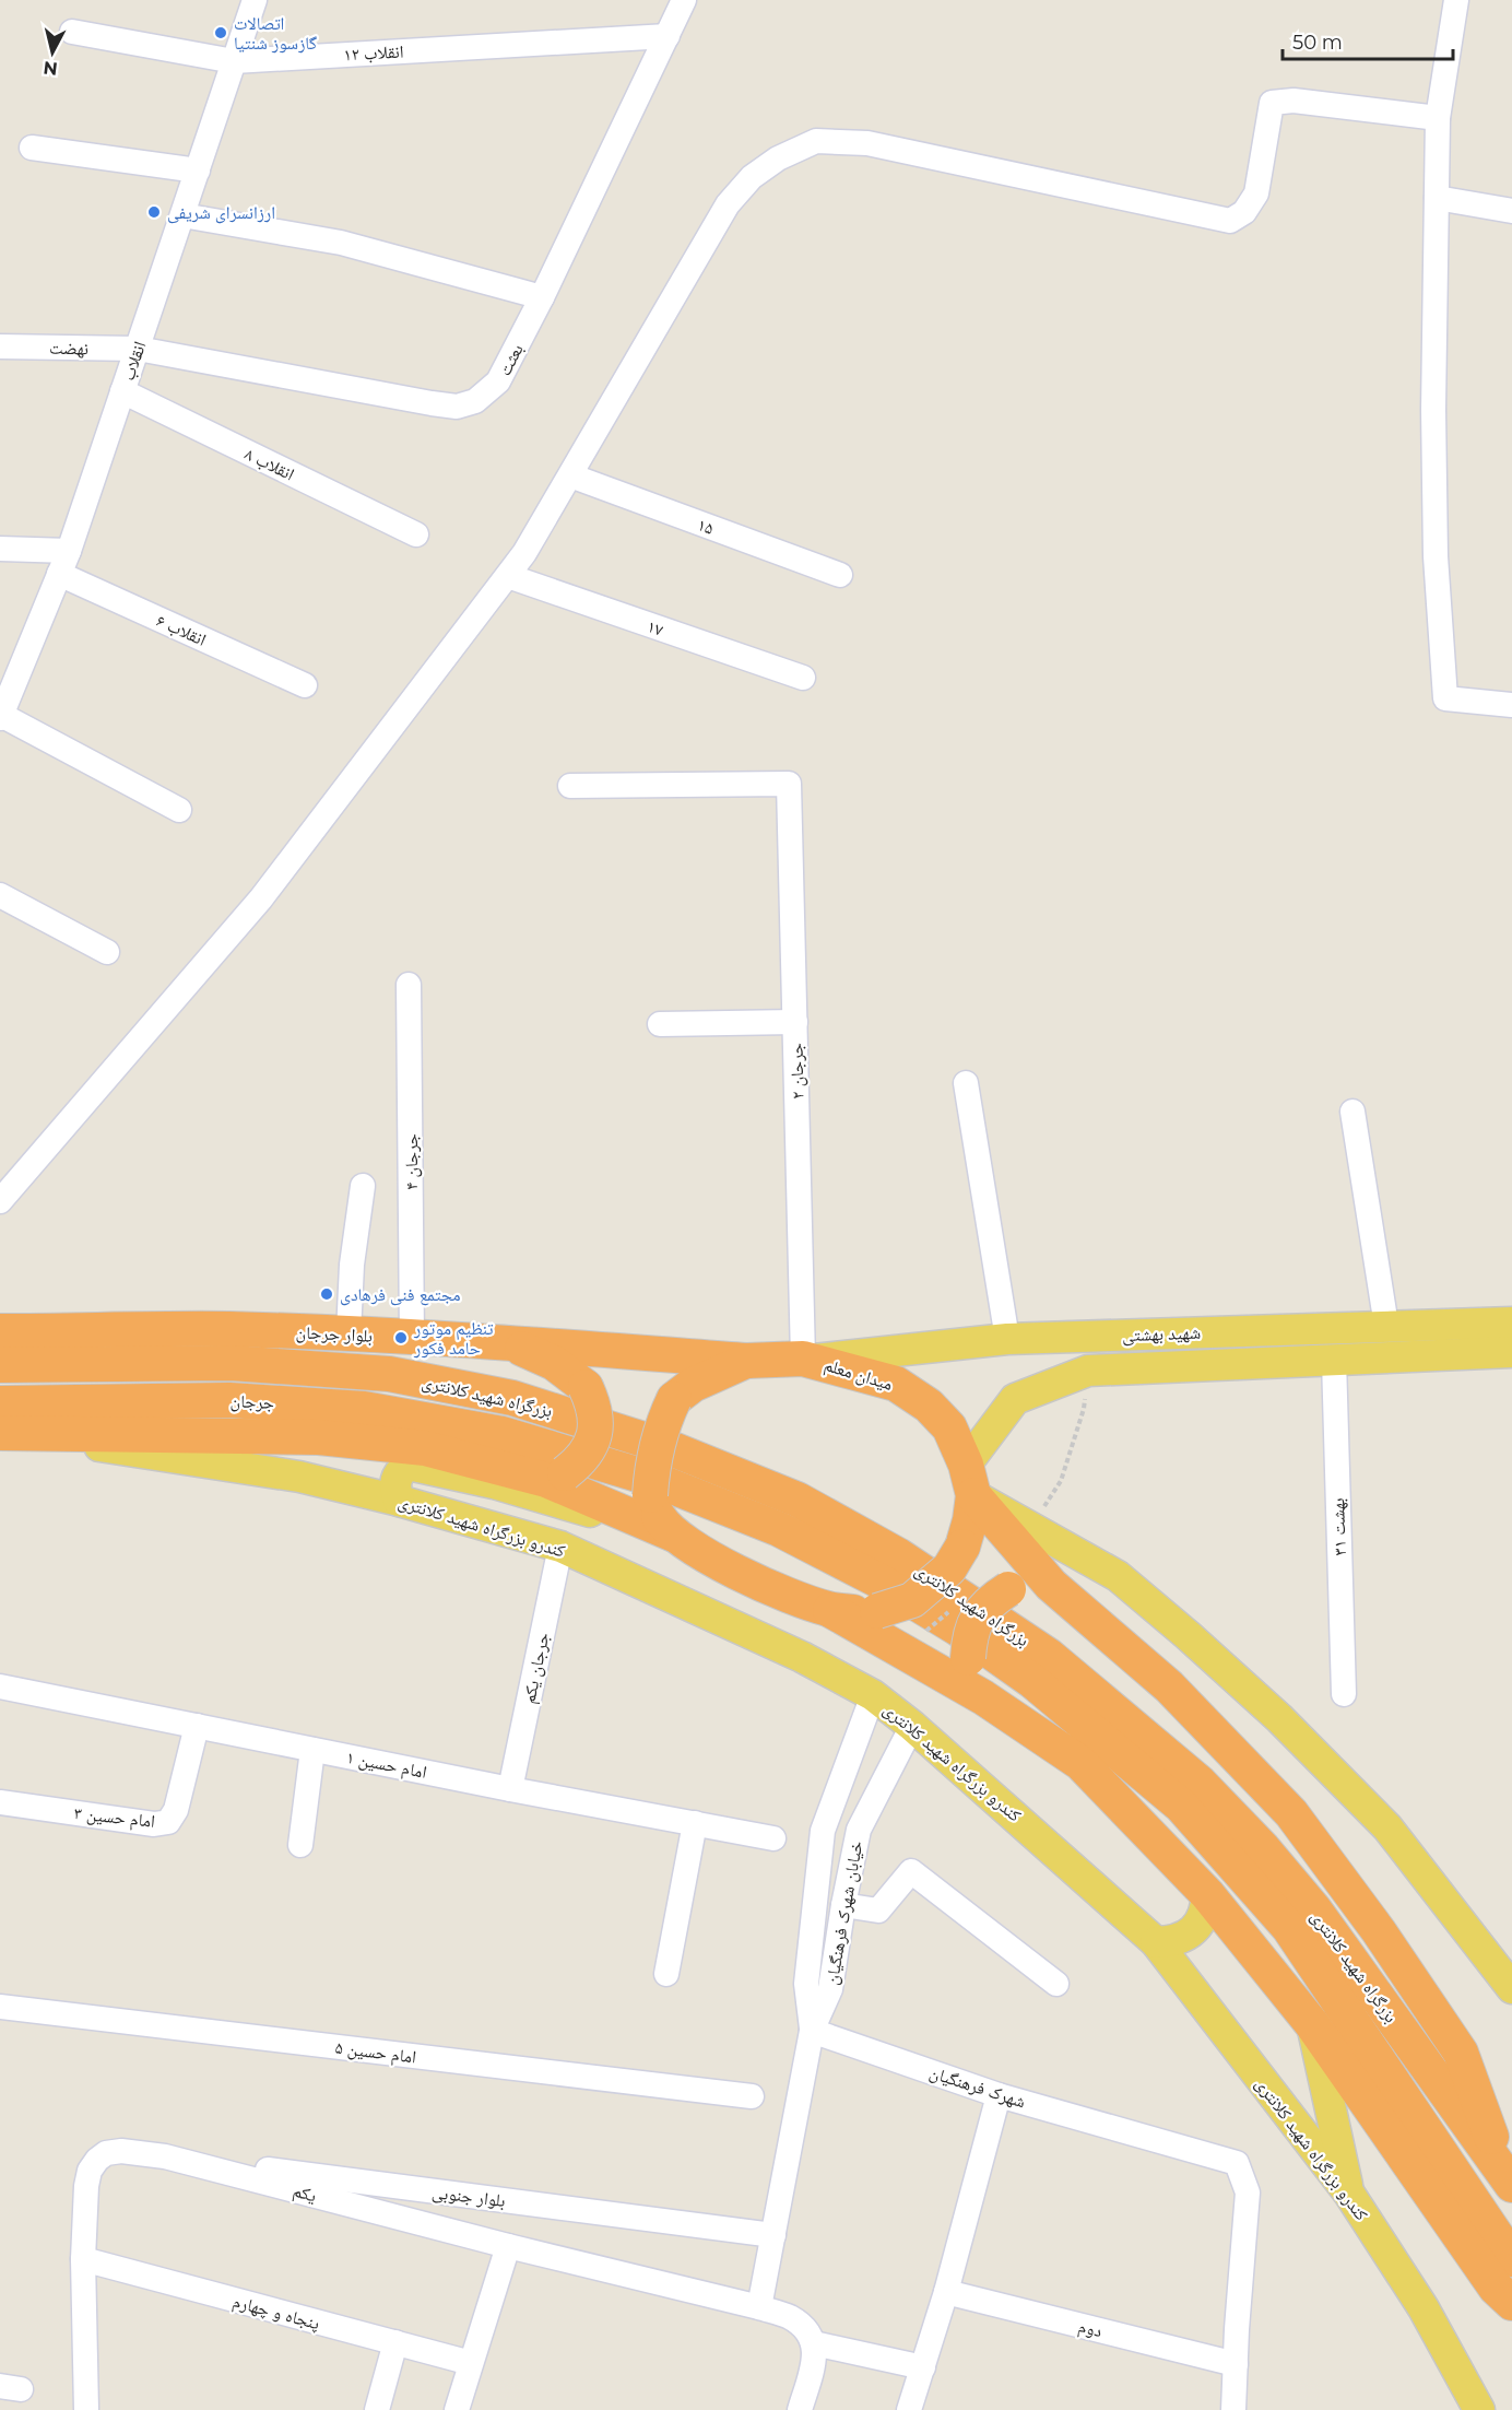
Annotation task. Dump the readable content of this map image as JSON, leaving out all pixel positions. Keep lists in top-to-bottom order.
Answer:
{
  "streets": {
    "highway": [
      "بلوار جرجان",
      "میدان معلم",
      "بزرگراه شهید کلانتری",
      "جرجان"
    ],
    "main road": ["شهید بهشتی", "کندرو بزرگراه شهید کلانتری"],
    "street": [
      "۱۲ انقلاب",
      "نهضت",
      "بعثت",
      "انقلاب",
      "۸ انقلاب",
      "۱۵",
      "۱۷",
      "۶ انقلاب",
      "جرجان ۲",
      "۴ جرجان",
      "بهشت ۳۱",
      "جرجان یکم",
      "امام حسین ۱",
      "امام حسین ۳",
      "خیابان شهرک فرهنگیان",
      "امام حسین ۵",
      "شهرک فرهنگیان",
      "یکم",
      "بلوار جنوبی",
      "پنجاه و چهارم",
      "دوم"
    ]
  },
  "crossings": [
    ["۱۲ انقلاب", "بعثت"],
    ["۱۲ انقلاب", "انقلاب"],
    ["نهضت", "بعثت"],
    ["نهضت", "انقلاب"],
    ["بعثت", "انقلاب"],
    ["انقلاب", "۸ انقلاب"],
    ["انقلاب", "۶ انقلاب"],
    ["جرجان ۲", "شهید بهشتی"],
    ["جرجان ۲", "میدان معلم"],
    ["۴ جرجان", "بلوار جرجان"],
    ["بلوار جرجان", "میدان معلم"],
    ["شهید بهشتی", "میدان معلم"],
    ["شهید بهشتی", "بزرگراه شهید کلانتری"],
    ["شهید بهشتی", "بهشت ۳۱"],
    ["میدان معلم", "بزرگراه شهید کلانتری"],
    ["بزرگراه شهید کلانتری", "جرجان"],
    ["کندرو بزرگراه شهید کلانتری", "جرجان یکم"],
    ["کندرو بزرگراه شهید کلانتری", "خیابان شهرک فرهنگیان"],
    ["جرجان یکم", "امام حسین ۱"],
    ["امام حسین ۱", "امام حسین ۳"],
    ["خیابان شهرک فرهنگیان", "شهرک فرهنگیان"],
    ["شهرک فرهنگیان", "دوم"],
    ["یکم", "بلوار جنوبی"],
    ["یکم", "پنجاه و چهارم"]
  ],
  "places": [
    "اتصالات گازسوز شنتیا",
    "ارزانسرای شریفی",
    "مجتمع فنی فرهادی",
    "تنظیم موتور حامد فکور"
  ],
  "scale_bar": "50 m",
  "north": "bottom"
}
